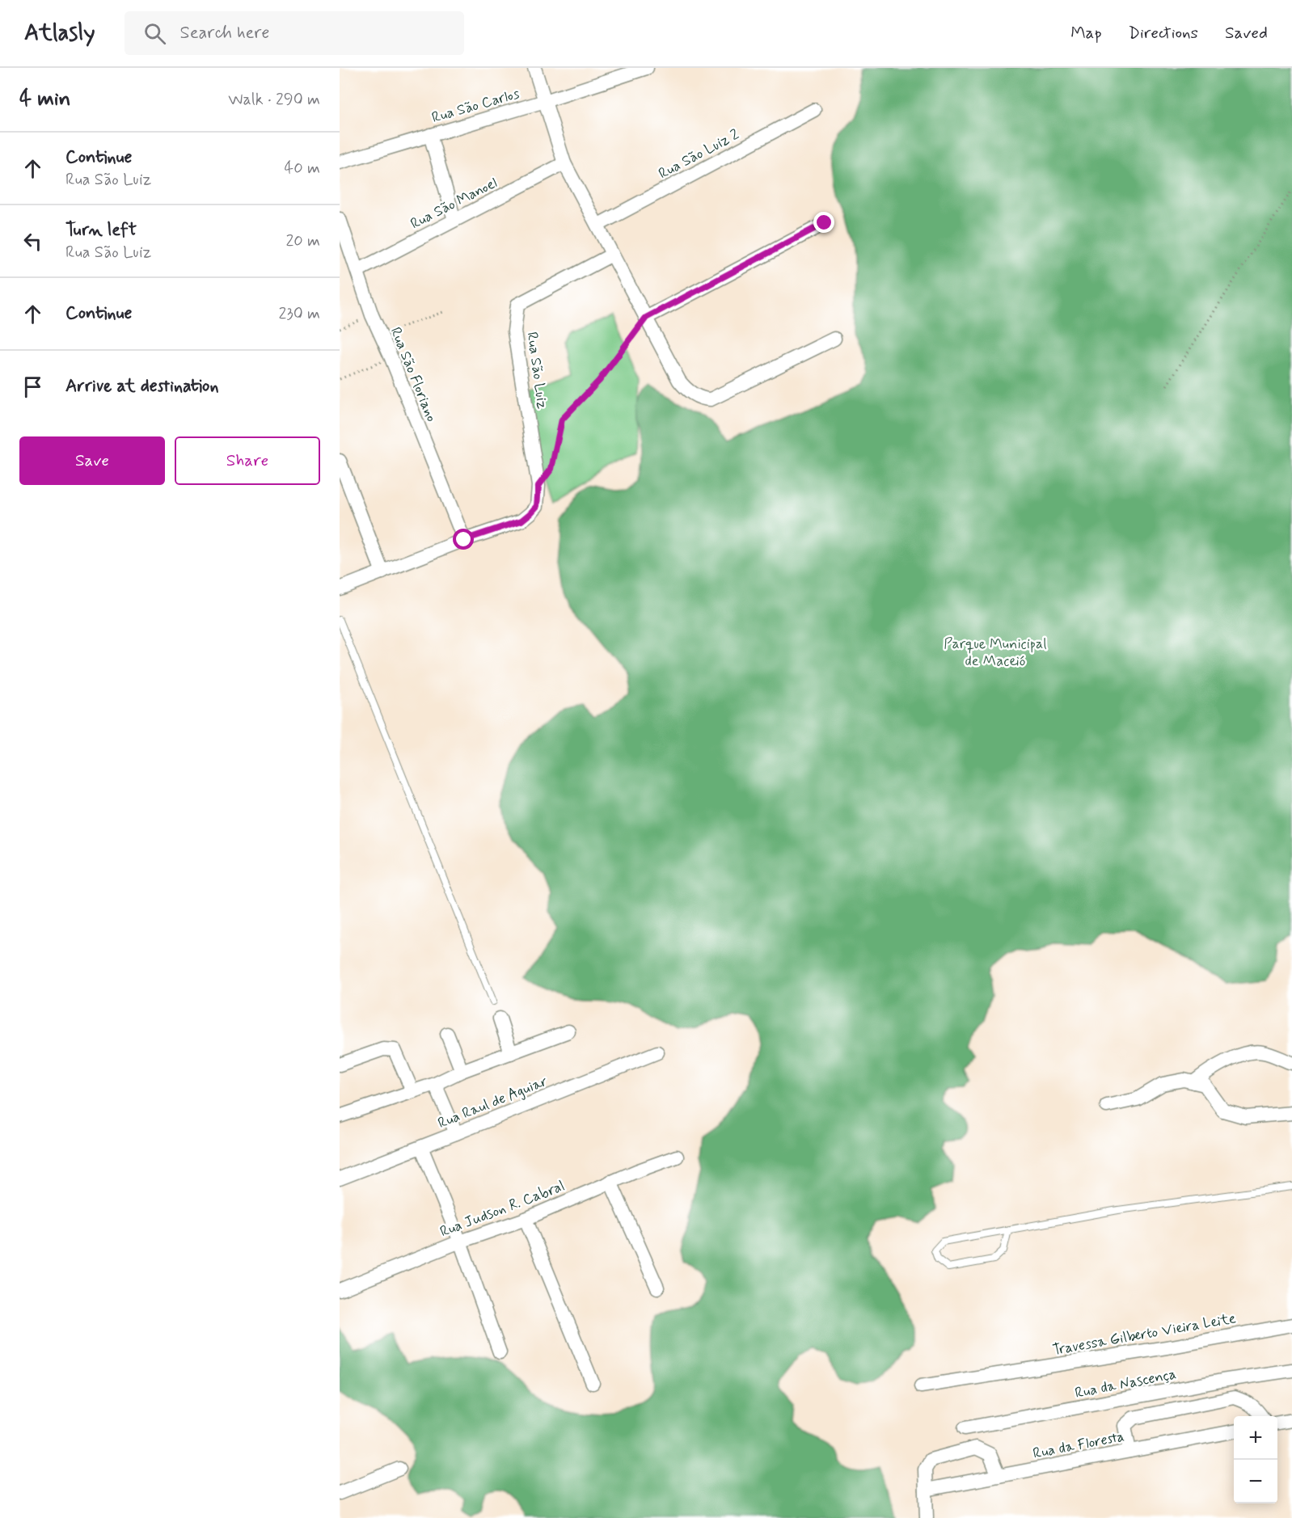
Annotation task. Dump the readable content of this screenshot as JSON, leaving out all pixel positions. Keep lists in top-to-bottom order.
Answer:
{
  "streets": {
    "street": [
      "Rua São Carlos",
      "Rua São Luiz 2",
      "Rua São Manoel",
      "Rua São Luiz",
      "Rua São Floriano",
      "Rua Raul de Aguiar",
      "Rua Judson R. Cabral",
      "Travessa Gilberto Vieira Leite",
      "Rua da Nascença",
      "Rua da Floresta"
    ]
  },
  "crossings": [
    ["Rua São Manoel", "Rua São Floriano"],
    ["Rua São Luiz", "Rua São Floriano"]
  ],
  "parks": ["Parque Municipal de Maceió"],
  "page": {
    "header": "Atlasly",
    "search": "Search here",
    "nav": ["Map", "Directions", "Saved"],
    "heading": ["4 min", "Walk · 290 m"],
    "list": [
      ["Continue", "Rua São Luiz", "40 m"],
      ["Turn left", "Rua São Luiz", "20 m"],
      ["Continue", "230 m"],
      "Arrive at destination"
    ],
    "buttons": ["Save", "Share"],
    "map_buttons": ["+", "−"]
  }
}
